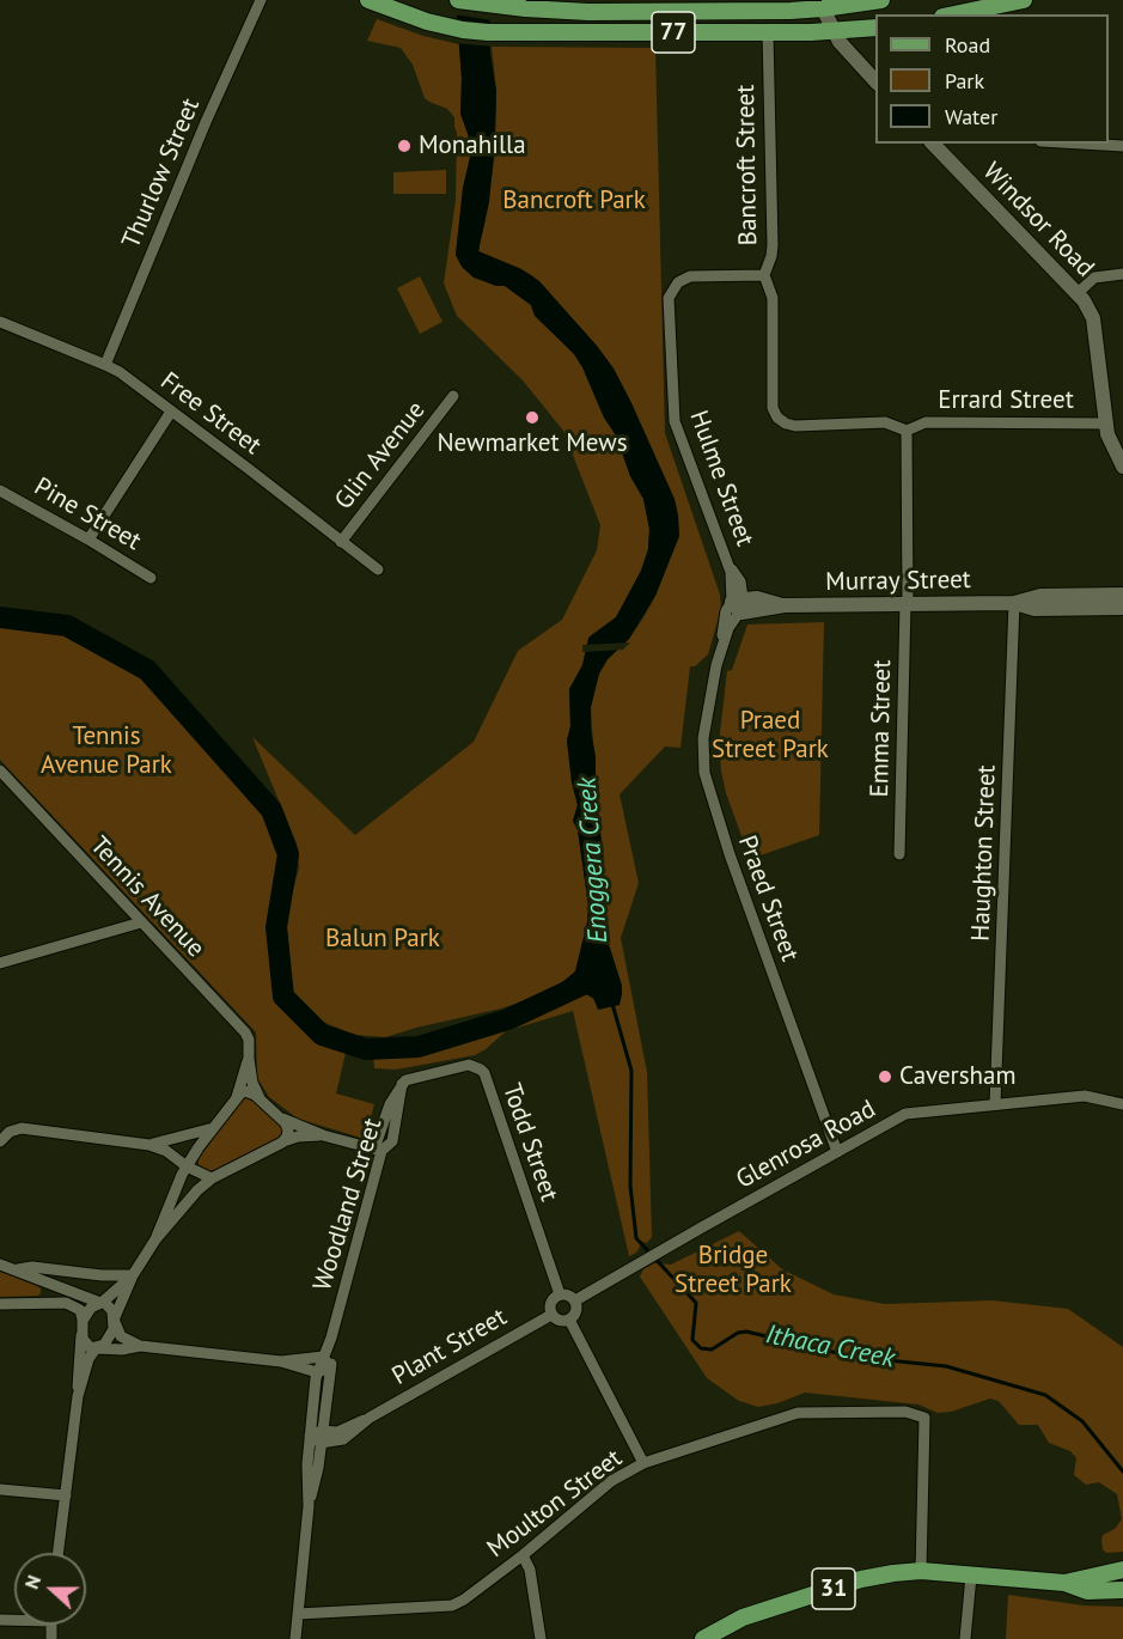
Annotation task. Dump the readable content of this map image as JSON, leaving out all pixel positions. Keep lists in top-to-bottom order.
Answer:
{
  "streets": {
    "main road": ["77", "31"],
    "street": [
      "Bancroft Street",
      "Thurlow Street",
      "Windsor Road",
      "Errard Street",
      "Free Street",
      "Glin Avenue",
      "Hulme Street",
      "Pine Street",
      "Murray Street",
      "Emma Street",
      "Haughton Street",
      "Tennis Avenue",
      "Praed Street",
      "Todd Street",
      "Glenrosa Road",
      "Woodland Street",
      "Plant Street",
      "Moulton Street"
    ]
  },
  "crossings": [
    ["77", "Bancroft Street"],
    ["Bancroft Street", "Errard Street"],
    ["Bancroft Street", "Hulme Street"],
    ["Thurlow Street", "Free Street"],
    ["Windsor Road", "Errard Street"],
    ["Errard Street", "Emma Street"],
    ["Free Street", "Glin Avenue"],
    ["Hulme Street", "Murray Street"],
    ["Hulme Street", "Praed Street"],
    ["Murray Street", "Emma Street"],
    ["Murray Street", "Haughton Street"],
    ["Murray Street", "Praed Street"],
    ["Haughton Street", "Glenrosa Road"],
    ["Praed Street", "Glenrosa Road"],
    ["Todd Street", "Glenrosa Road"],
    ["Todd Street", "Woodland Street"],
    ["Todd Street", "Plant Street"],
    ["Glenrosa Road", "Plant Street"],
    ["Woodland Street", "Plant Street"],
    ["Woodland Street", "Moulton Street"],
    ["Moulton Street", "31"]
  ],
  "water": ["Enoggera Creek", "Ithaca Creek"],
  "parks": [
    "Bancroft Park",
    "Praed Street Park",
    "Tennis Avenue Park",
    "Balun Park",
    "Bridge Street Park"
  ],
  "places": ["Monahilla", "Newmarket Mews", "Caversham"],
  "legend": ["Road", "Park", "Water"],
  "north": "left"
}
